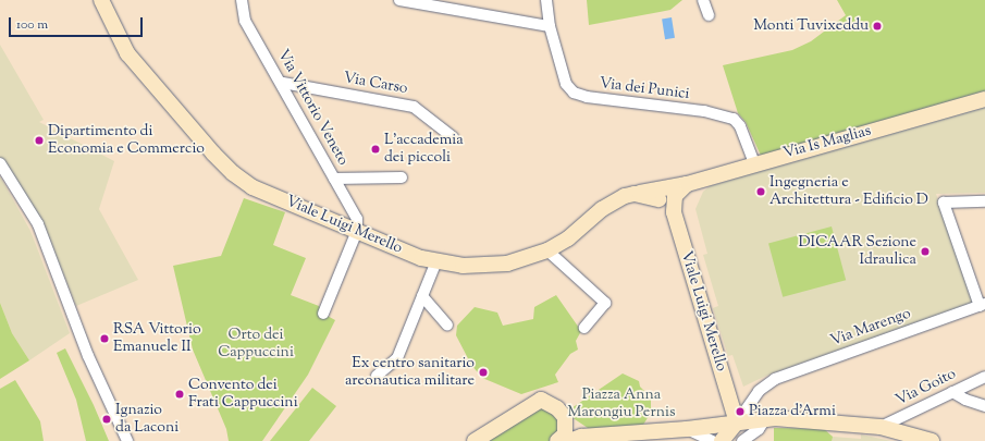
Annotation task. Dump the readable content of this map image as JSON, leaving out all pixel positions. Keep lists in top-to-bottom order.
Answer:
{
  "streets": {
    "street": [
      "Via Carso",
      "Via dei Punici",
      "Via Vittorio Veneto",
      "Via Is Maglias",
      "Viale Luigi Merello",
      "Via Marengo",
      "Via Goito"
    ]
  },
  "crossings": [
    ["Via Carso", "Via Vittorio Veneto"],
    ["Via dei Punici", "Via Is Maglias"],
    ["Via Vittorio Veneto", "Viale Luigi Merello"],
    ["Via Is Maglias", "Viale Luigi Merello"],
    ["Viale Luigi Merello", "Via Marengo"]
  ],
  "parks": ["Orto dei Cappuccini", "Piazza Anna Marongiu Pernis"],
  "places": [
    "Monti Tuvixeddu",
    "Dipartimento di Economia e Commercio",
    "L'accademia dei piccoli",
    "Ingegneria e Architettura - Edificio D",
    "DICAAR Sezione Idraulica",
    "RSA Vittorio Emanuele II",
    "Ex centro sanitario areonautica militare",
    "Convento dei Frati Cappuccini",
    "Piazza d'Armi",
    "Ignazio da Laconi"
  ],
  "scale_bar": "100 m"
}
